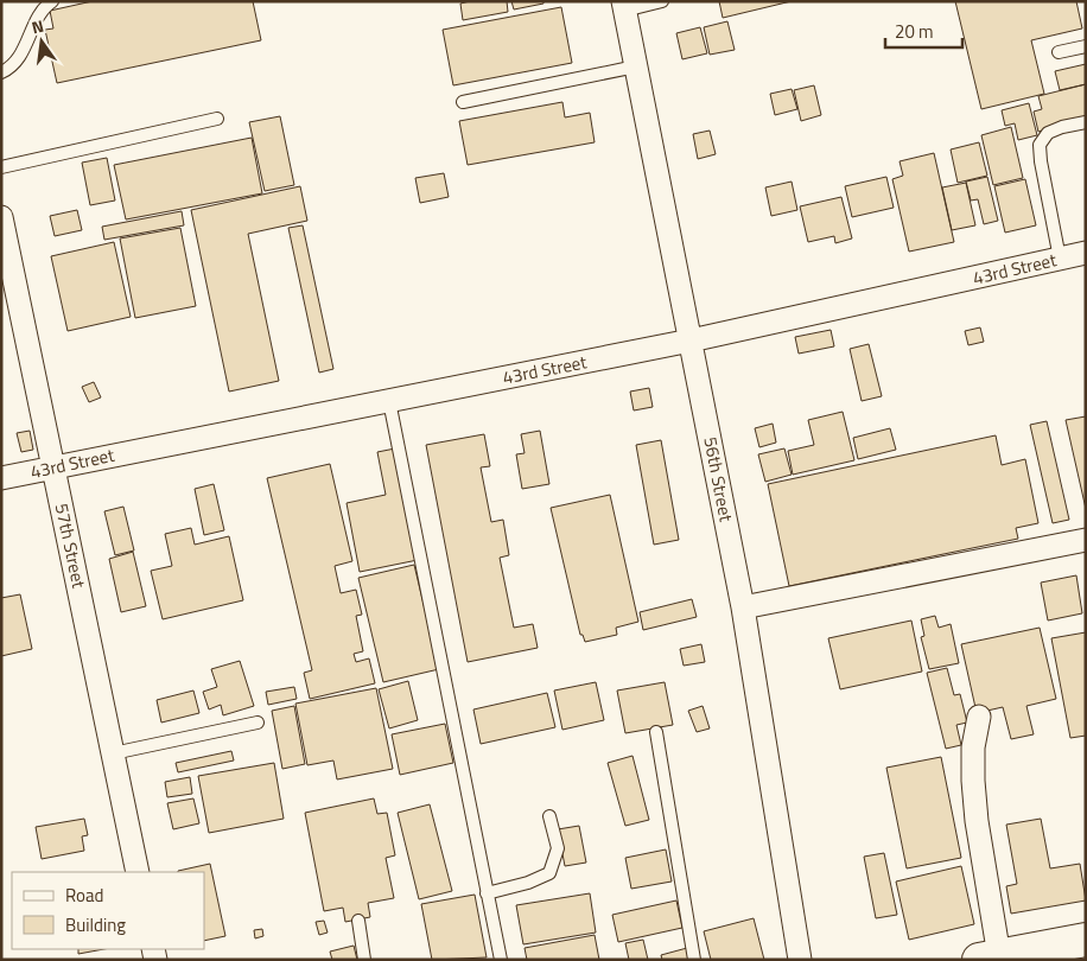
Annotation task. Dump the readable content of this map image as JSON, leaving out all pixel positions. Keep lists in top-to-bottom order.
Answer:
{
  "streets": {
    "street": ["43rd Street", "56th Street", "57th Street"]
  },
  "crossings": [
    ["43rd Street", "56th Street"],
    ["43rd Street", "57th Street"]
  ],
  "legend": ["Road", "Building"],
  "scale_bar": "20 m",
  "north": "top"
}
